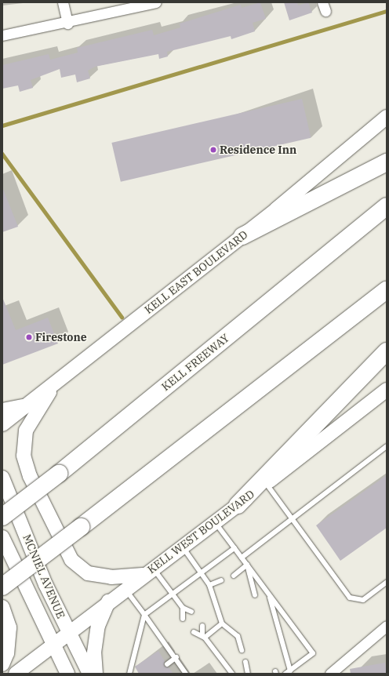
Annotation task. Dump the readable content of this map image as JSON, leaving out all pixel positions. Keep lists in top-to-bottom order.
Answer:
{
  "streets": {
    "highway": ["KELL FREEWAY"],
    "main road": ["KELL EAST BOULEVARD", "KELL WEST BOULEVARD", "MCNIEL AVENUE"]
  },
  "crossings": [
    ["KELL WEST BOULEVARD", "MCNIEL AVENUE"]
  ],
  "places": ["Residence Inn", "Firestone"]
}
